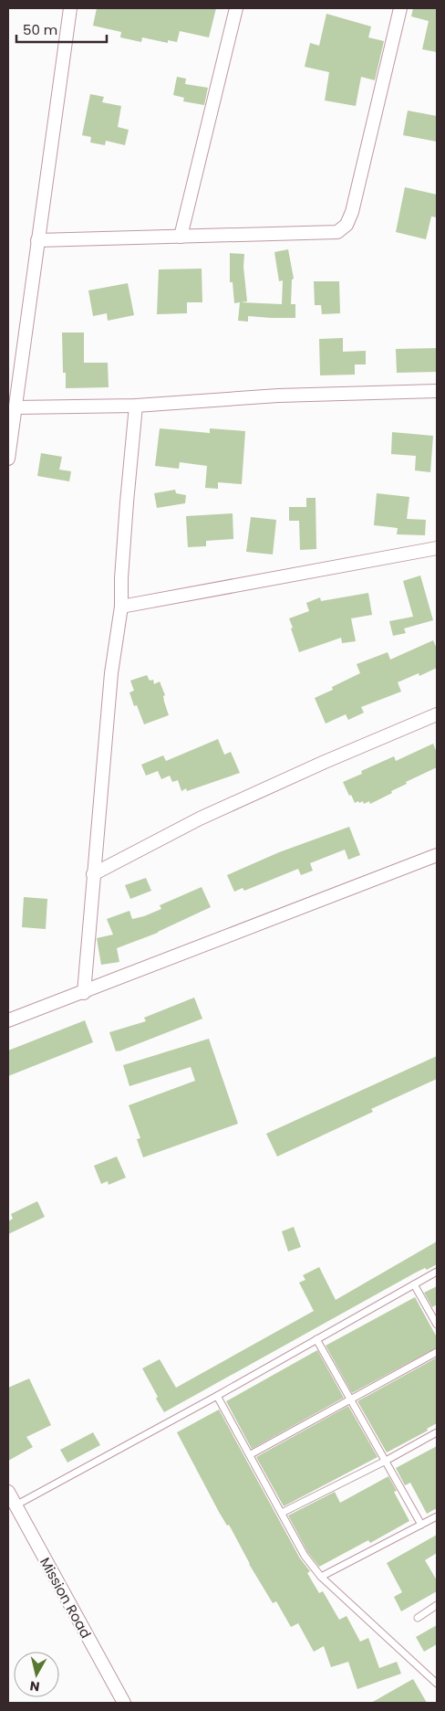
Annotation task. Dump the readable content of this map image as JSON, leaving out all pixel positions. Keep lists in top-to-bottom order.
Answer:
{
  "streets": {
    "street": ["Mission Road"]
  },
  "scale_bar": "50 m",
  "north": "bottom"
}
